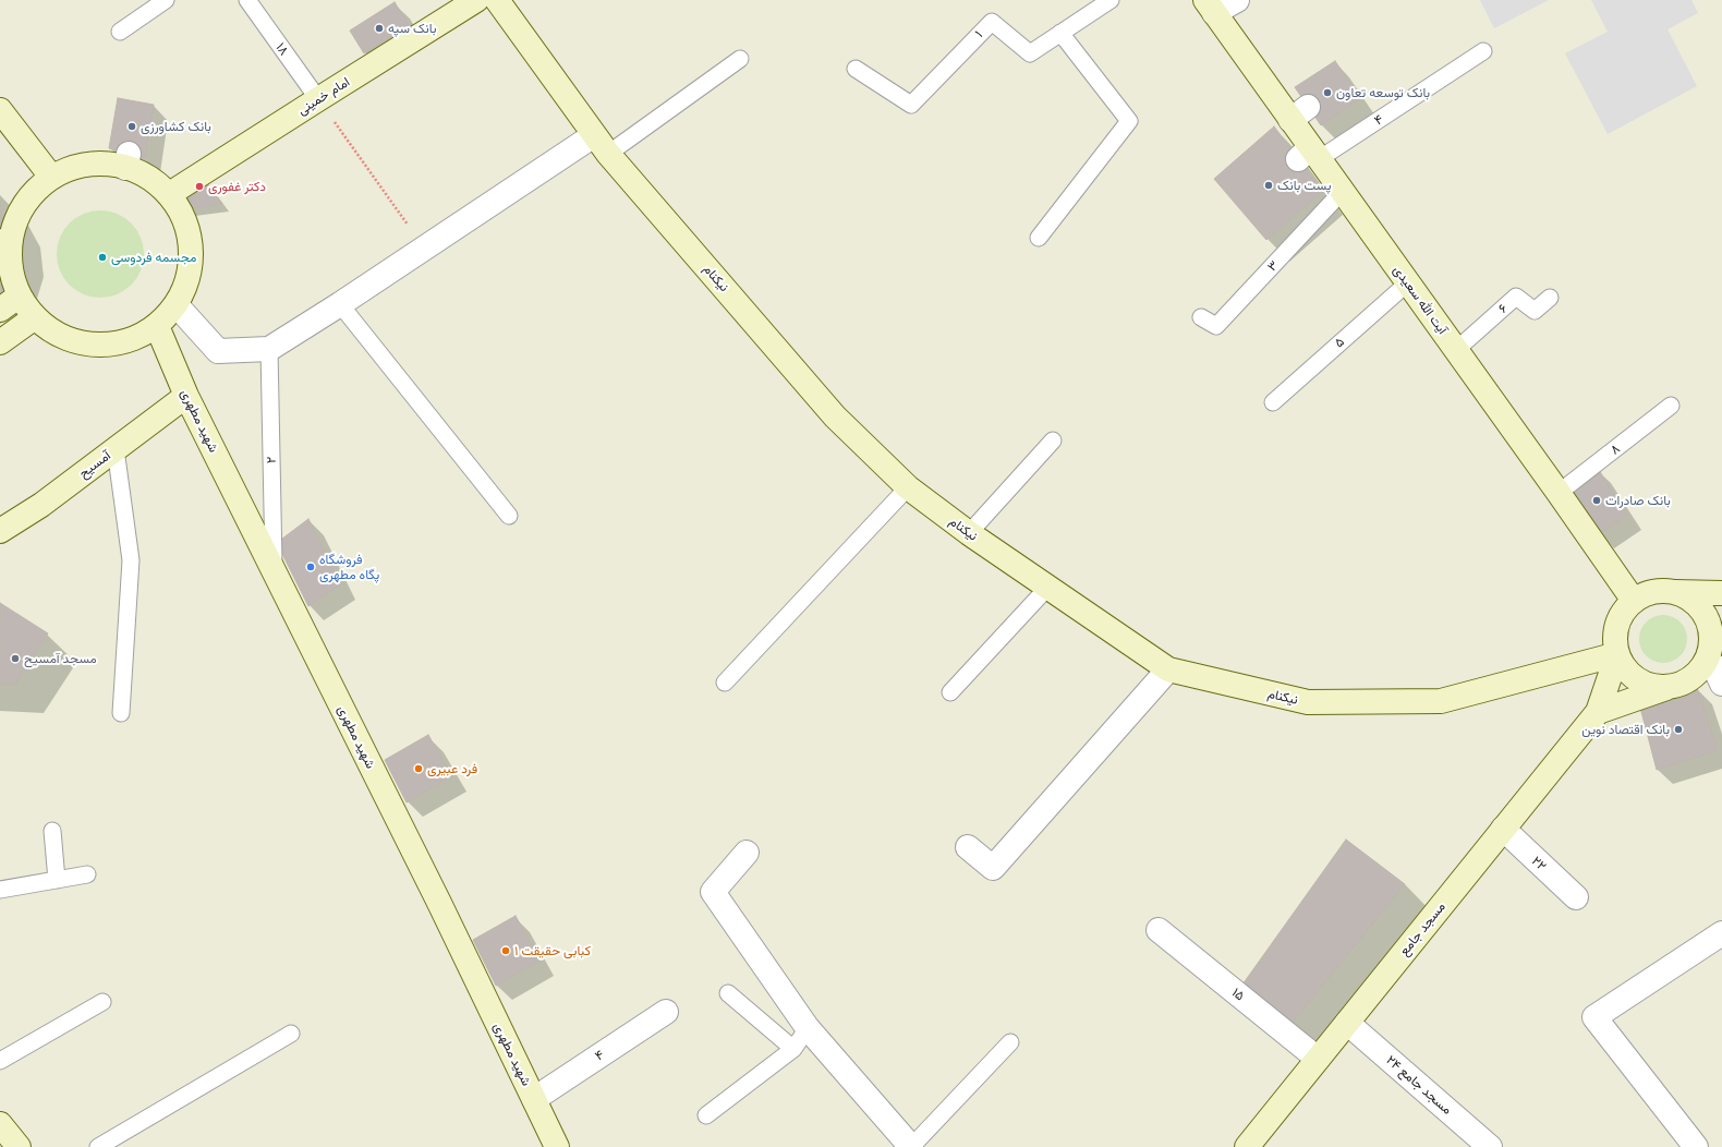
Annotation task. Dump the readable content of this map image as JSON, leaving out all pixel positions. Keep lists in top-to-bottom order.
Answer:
{
  "streets": {
    "street": [
      "امام خمینی",
      "۴",
      "نیکنام",
      "آیت الله سعیدی",
      "شهید مطهری",
      "آمسیح",
      "۲۲",
      "مسجد جامع",
      "۱۵",
      "۲۴ مسجد جامع"
    ],
    "lane": [
      "۱",
      "۱۸",
      "۳",
      "۶",
      "۵",
      "۸",
      "۲"
    ]
  },
  "crossings": [
    ["۱۸", "امام خمینی"],
    ["۴", "آیت الله سعیدی"],
    ["۴", "شهید مطهری"],
    ["۳", "آیت الله سعیدی"],
    ["نیکنام", "آیت الله سعیدی"],
    ["آیت الله سعیدی", "۶"],
    ["آیت الله سعیدی", "۵"],
    ["آیت الله سعیدی", "۸"],
    ["شهید مطهری", "۲"],
    ["شهید مطهری", "آمسیح"],
    ["۲۲", "مسجد جامع"],
    ["مسجد جامع", "۱۵"],
    ["مسجد جامع", "۲۴ مسجد جامع"]
  ],
  "places": [
    "بانک سپه",
    "بانک توسعه تعاون",
    "بانک کشاورزی",
    "پست بانک",
    "دکتر غفوری",
    "مجسمه فردوسی",
    "بانک صادرات",
    "فروشگاه پگاه مطهری",
    "مسجد آمسیح",
    "بانک اقتصاد نوین",
    "فرد عبیری",
    "کبابی حقیقت ۱"
  ]
}
